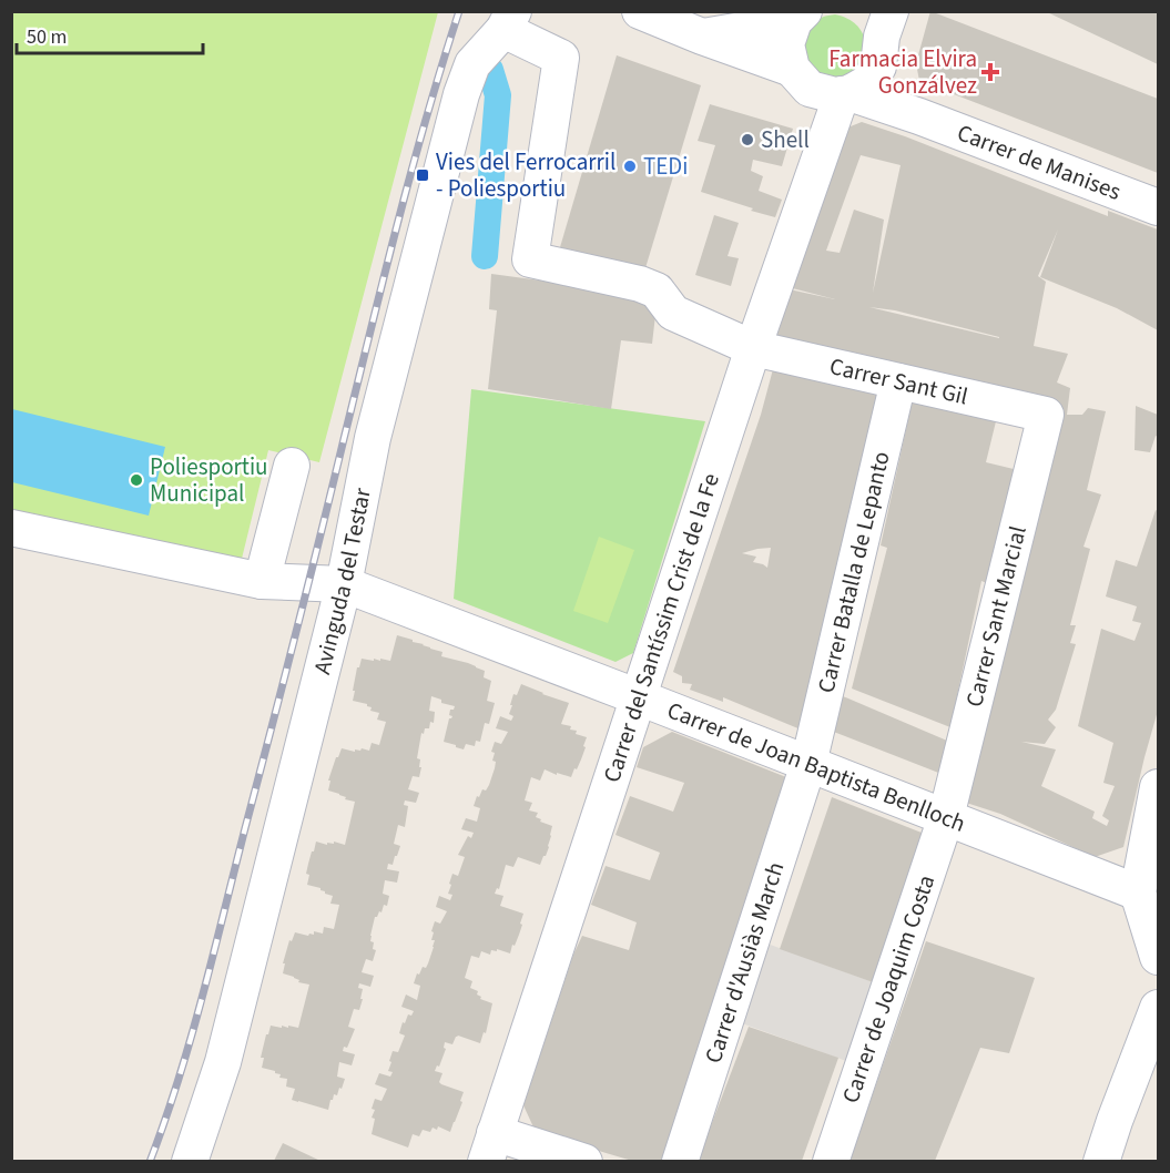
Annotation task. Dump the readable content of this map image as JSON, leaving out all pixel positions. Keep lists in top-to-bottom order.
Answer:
{
  "streets": {
    "street": [
      "Carrer de Manises",
      "Carrer Sant Gil",
      "Carrer Batalla de Lepanto",
      "Avinguda del Testar",
      "Carrer Sant Marcial",
      "Carrer del Santíssim Crist de la Fe",
      "Carrer de Joan Baptista Benlloch",
      "Carrer d'Ausiàs March",
      "Carrer de Joaquim Costa"
    ]
  },
  "crossings": [
    ["Carrer de Manises", "Carrer del Santíssim Crist de la Fe"],
    ["Carrer Sant Gil", "Carrer Batalla de Lepanto"],
    ["Carrer Sant Gil", "Avinguda del Testar"],
    ["Carrer Sant Gil", "Carrer Sant Marcial"],
    ["Carrer Sant Gil", "Carrer del Santíssim Crist de la Fe"],
    ["Carrer Batalla de Lepanto", "Carrer de Joan Baptista Benlloch"],
    ["Carrer Batalla de Lepanto", "Carrer d'Ausiàs March"],
    ["Avinguda del Testar", "Carrer de Joan Baptista Benlloch"],
    ["Carrer Sant Marcial", "Carrer de Joan Baptista Benlloch"],
    ["Carrer Sant Marcial", "Carrer de Joaquim Costa"],
    ["Carrer del Santíssim Crist de la Fe", "Carrer de Joan Baptista Benlloch"],
    ["Carrer de Joan Baptista Benlloch", "Carrer d'Ausiàs March"],
    ["Carrer de Joan Baptista Benlloch", "Carrer de Joaquim Costa"]
  ],
  "places": {
    "health": ["Farmacia Elvira Gonzálvez"],
    "other": ["Shell", "TEDi", "Poliesportiu Municipal"],
    "transit": ["Vies del Ferrocarril - Poliesportiu"]
  },
  "scale_bar": "50 m"
}
